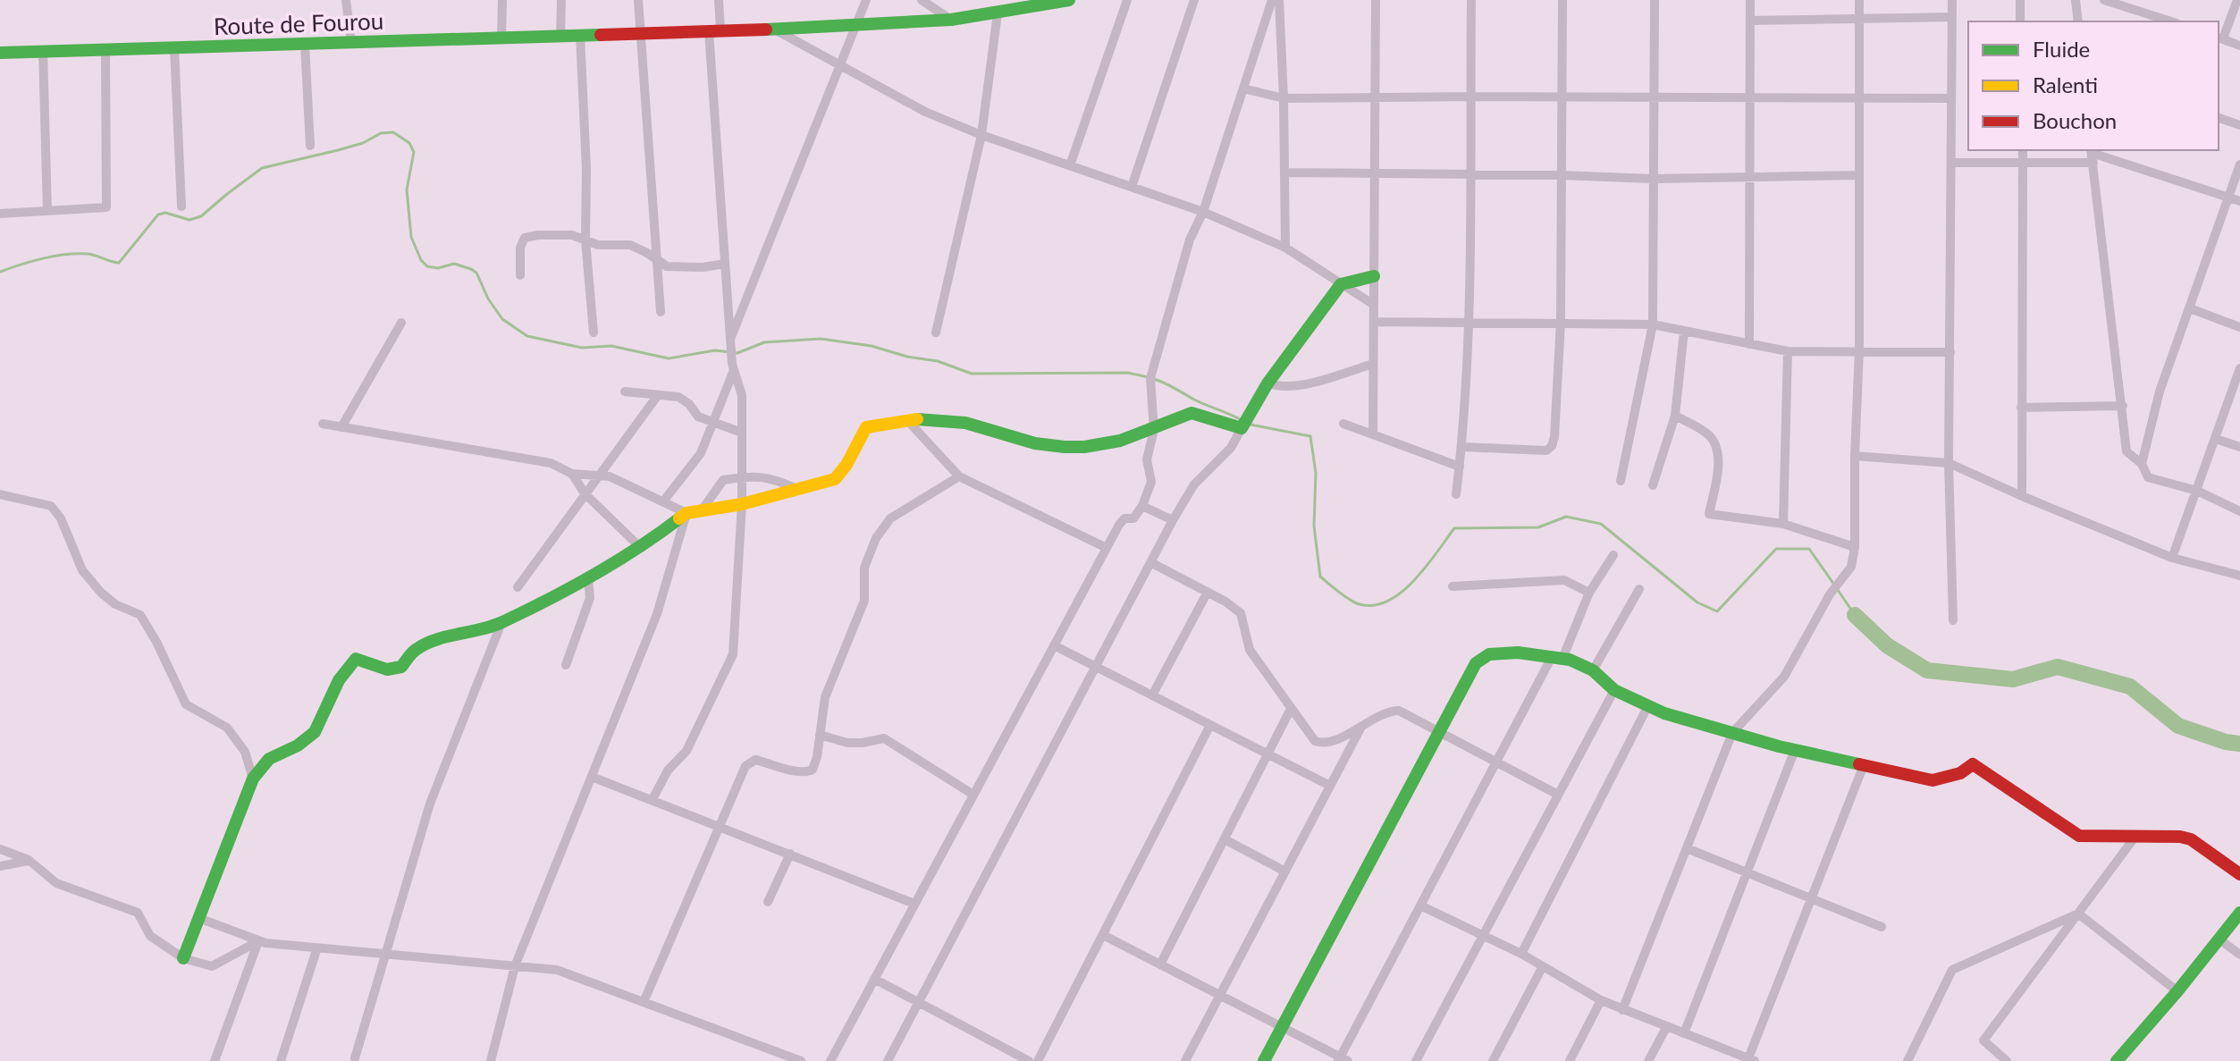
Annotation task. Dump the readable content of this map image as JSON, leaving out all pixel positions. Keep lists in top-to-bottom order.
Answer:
{
  "streets": {
    "street": ["Route de Fourou"]
  },
  "legend": ["Fluide", "Ralenti", "Bouchon"]
}
